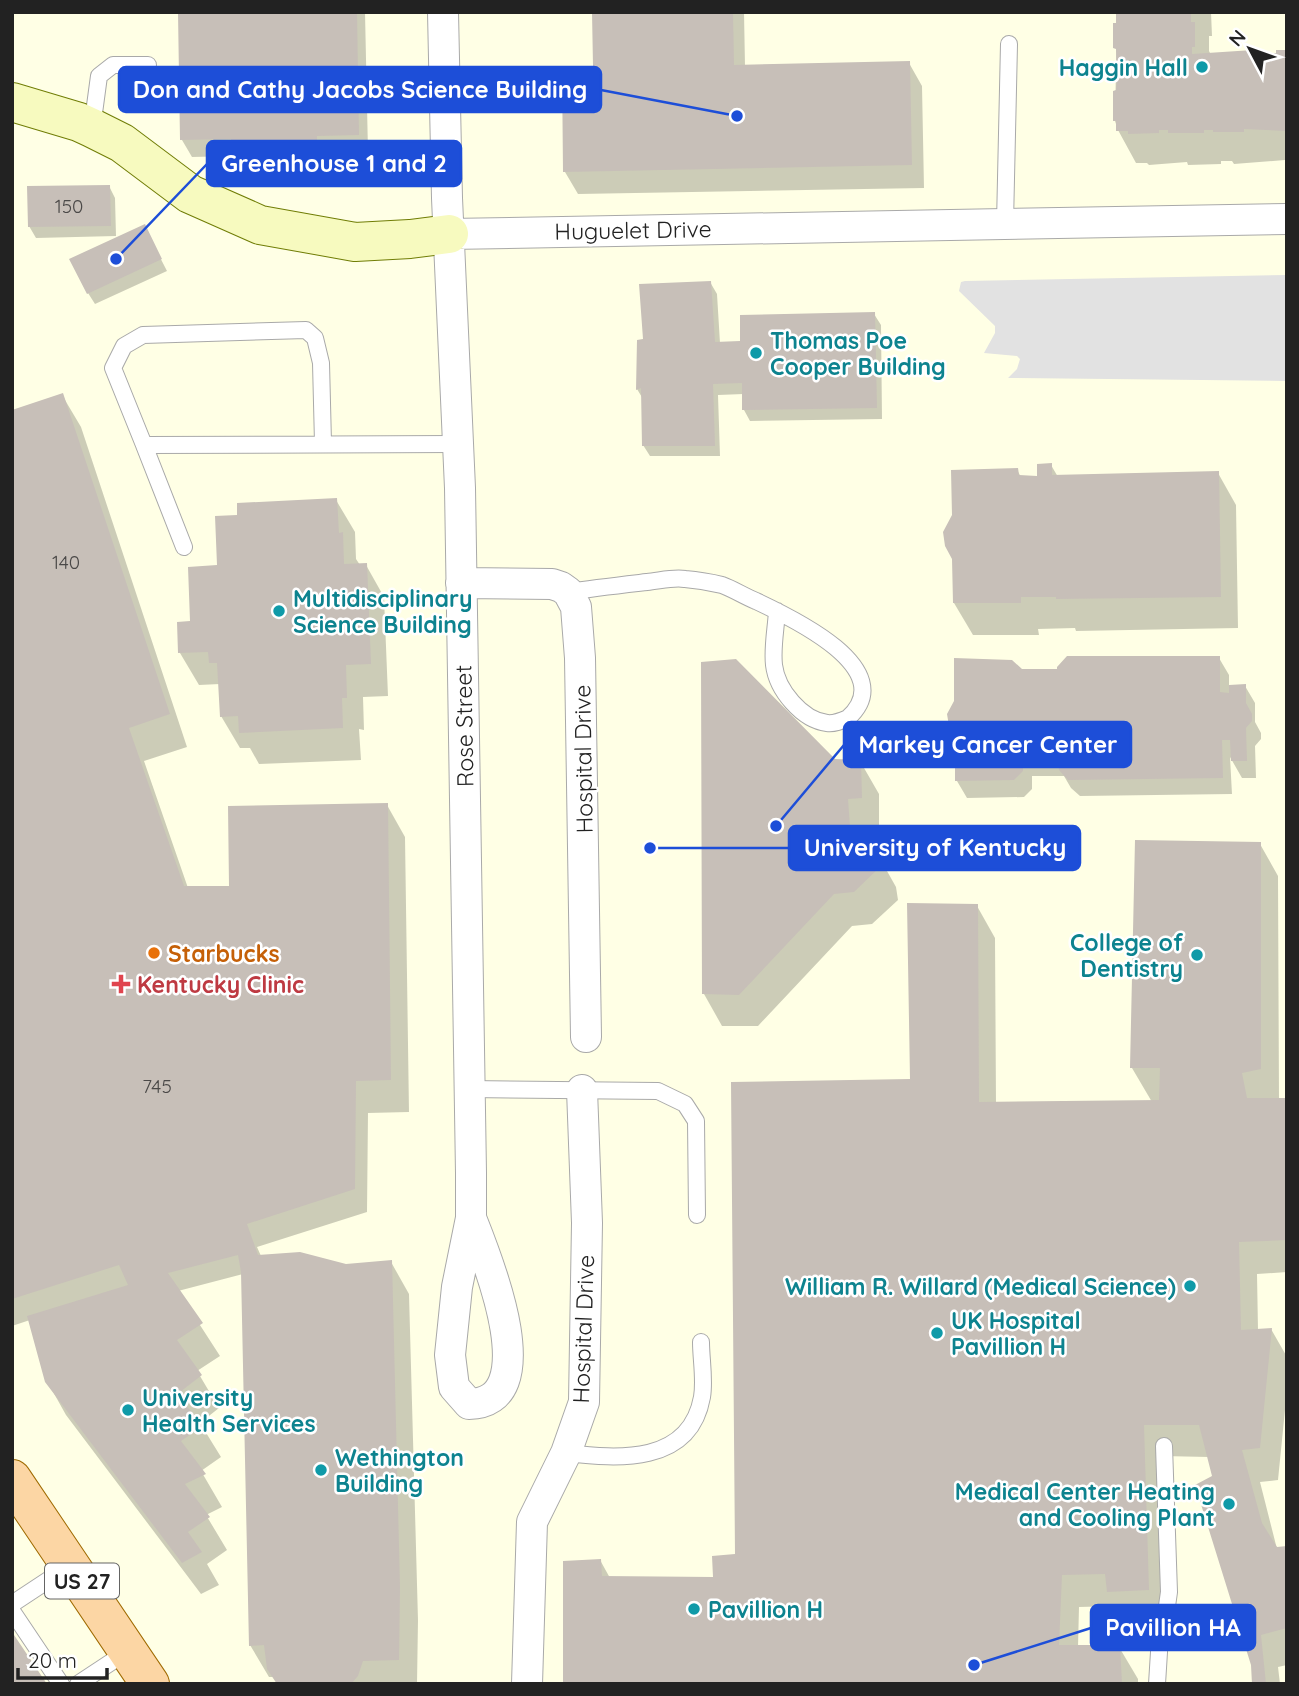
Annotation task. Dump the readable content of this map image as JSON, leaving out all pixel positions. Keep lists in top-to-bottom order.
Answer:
{
  "streets": {
    "main road": ["US 27"],
    "street": ["Huguelet Drive", "Rose Street", "Hospital Drive"]
  },
  "crossings": [
    ["Huguelet Drive", "Rose Street"]
  ],
  "places": {
    "other": [
      "Haggin Hall",
      "Don and Cathy Jacobs Science Building",
      "Greenhouse 1 and 2",
      "Thomas Poe Cooper Building",
      "Multidisciplinary Science Building",
      "Markey Cancer Center",
      "University of Kentucky",
      "Starbucks",
      "College of Dentistry",
      "William R. Willard (Medical Science)",
      "UK Hospital Pavillion H",
      "University Health Services",
      "Wethington Building",
      "Medical Center Heating and Cooling Plant",
      "Pavillion H",
      "Pavillion HA"
    ],
    "health": ["Kentucky Clinic"]
  },
  "house_numbers": ["150", "140", "745"],
  "scale_bar": "20 m",
  "north": "top left"
}
